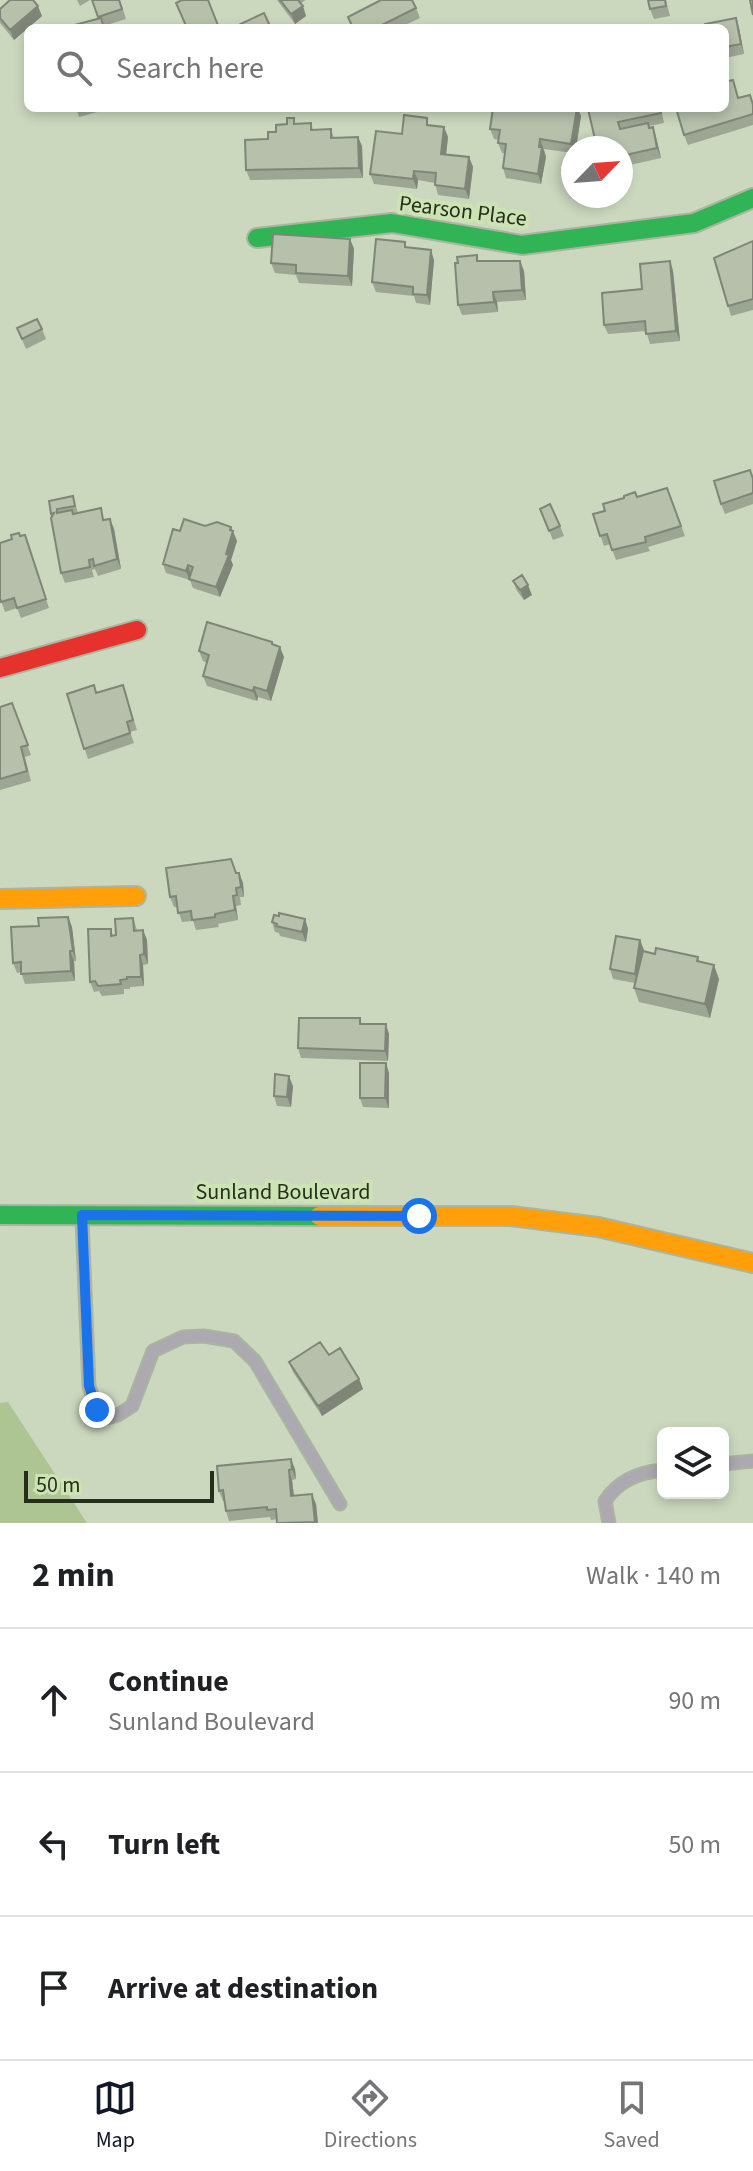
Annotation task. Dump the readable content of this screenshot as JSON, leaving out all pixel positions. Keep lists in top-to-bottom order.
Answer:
{
  "streets": {
    "street": ["Pearson Place", "Sunland Boulevard"]
  },
  "scale_bar": "50 m",
  "north": "top right",
  "page": {
    "search": "Search here",
    "scale": "50 m",
    "heading": ["2 min", "Walk · 140 m"],
    "list": [
      ["Continue", "Sunland Boulevard", "90 m"],
      ["Turn left", "50 m"],
      "Arrive at destination"
    ],
    "nav": ["Map", "Directions", "Saved"]
  }
}
